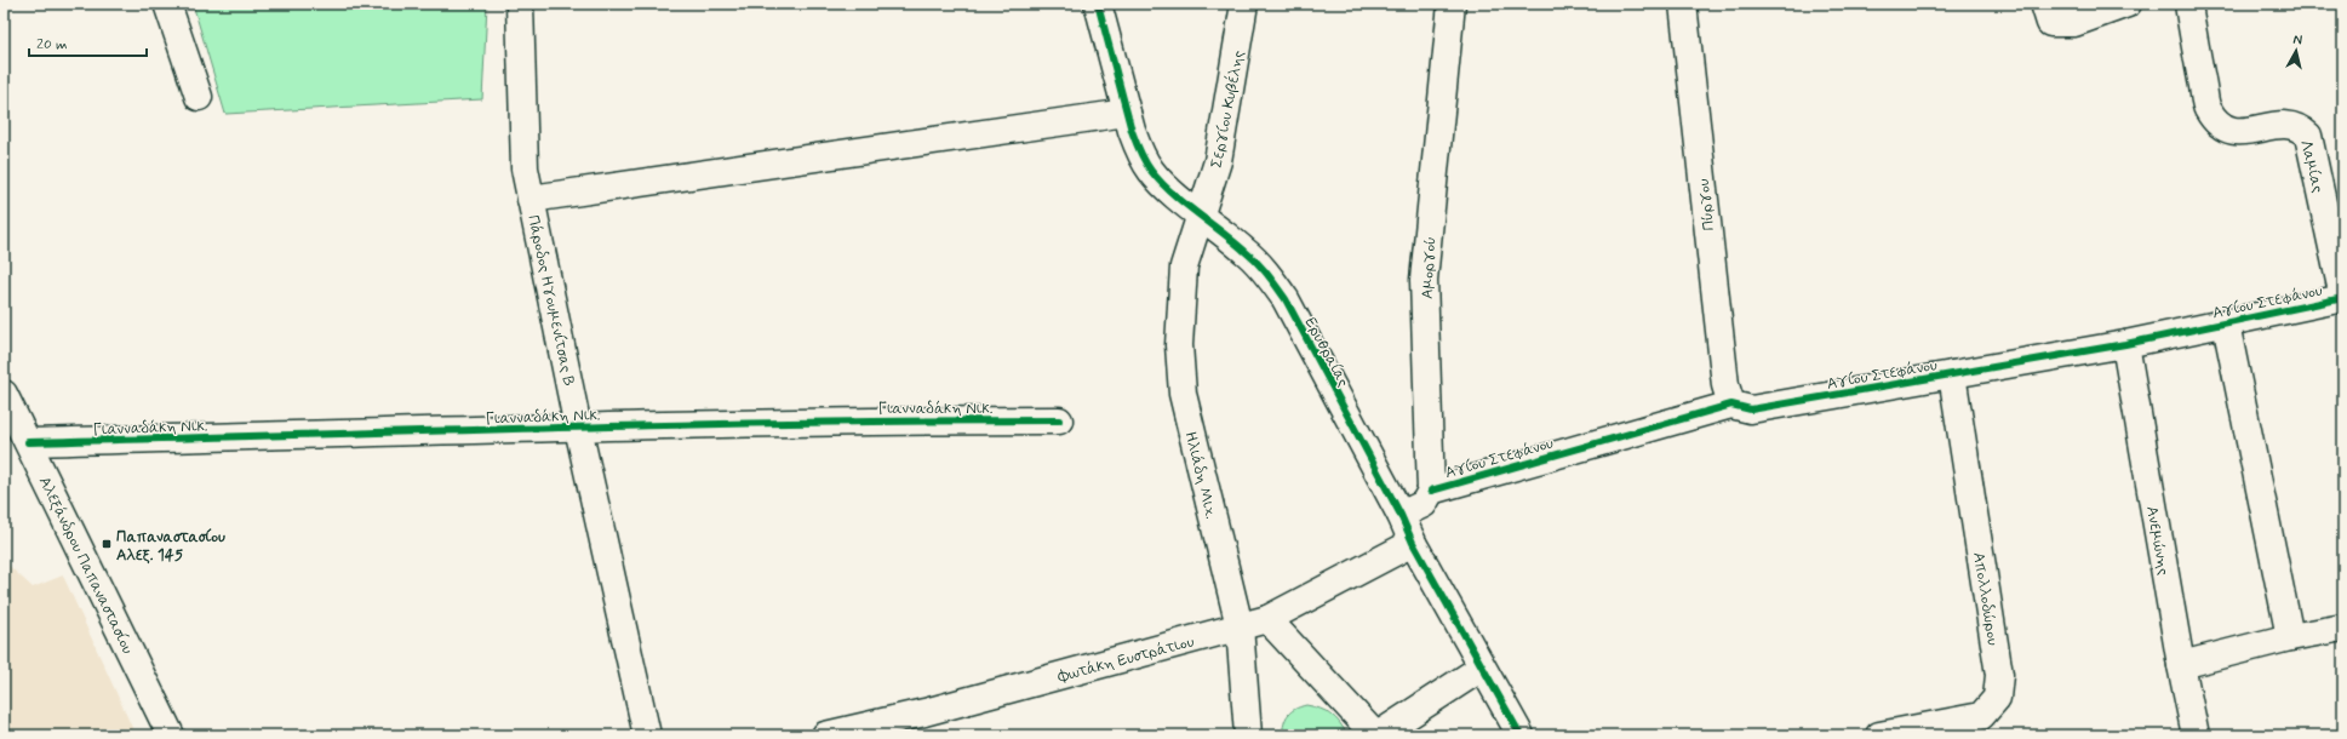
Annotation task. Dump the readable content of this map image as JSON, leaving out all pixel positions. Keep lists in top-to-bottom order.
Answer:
{
  "streets": {
    "street": [
      "Σεργίου Κυβέλης",
      "Λαμίας",
      "Πύργου",
      "Αμοργού",
      "Πάροδος Ηγουμενίτσας Β",
      "Αγίου Στεφάνου",
      "Ερυθραίας",
      "Γιανναδάκη Νικ.",
      "Ηλιάδη Μιχ.",
      "Ανεμώνης",
      "Αλεξάνδρου Παπαναστασίου",
      "Απολλοδώρου",
      "Φωτάκη Ευστράτιου"
    ]
  },
  "crossings": [
    ["Σεργίου Κυβέλης", "Ερυθραίας"],
    ["Σεργίου Κυβέλης", "Ηλιάδη Μιχ."],
    ["Λαμίας", "Αγίου Στεφάνου"],
    ["Πύργου", "Αγίου Στεφάνου"],
    ["Αμοργού", "Αγίου Στεφάνου"],
    ["Πάροδος Ηγουμενίτσας Β", "Γιανναδάκη Νικ."],
    ["Αγίου Στεφάνου", "Ανεμώνης"],
    ["Αγίου Στεφάνου", "Απολλοδώρου"],
    ["Ερυθραίας", "Ηλιάδη Μιχ."],
    ["Ερυθραίας", "Φωτάκη Ευστράτιου"],
    ["Γιανναδάκη Νικ.", "Αλεξάνδρου Παπαναστασίου"],
    ["Ηλιάδη Μιχ.", "Φωτάκη Ευστράτιου"]
  ],
  "places": {
    "transit": ["Παπαναστασίου Αλεξ. 145"]
  },
  "scale_bar": "20 m",
  "north": "top"
}
